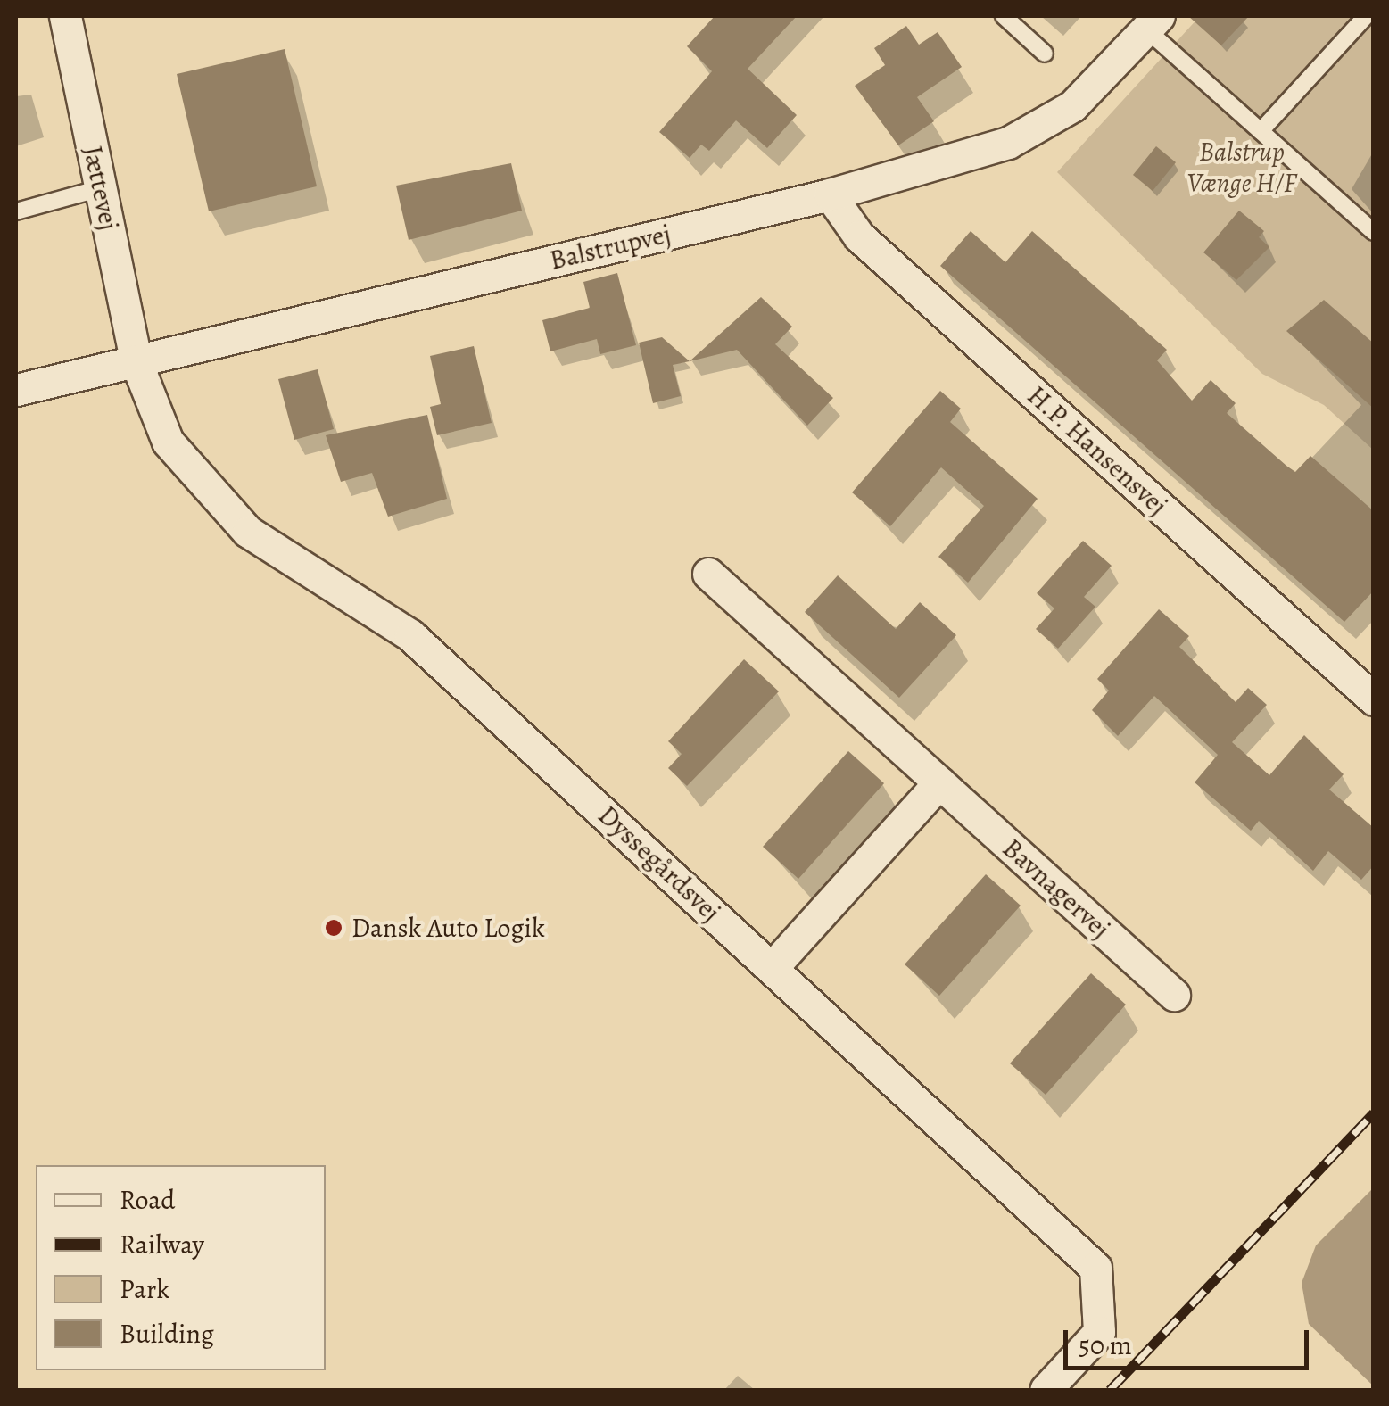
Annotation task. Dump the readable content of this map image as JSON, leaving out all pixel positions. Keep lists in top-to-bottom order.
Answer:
{
  "streets": {
    "street": [
      "Jættevej",
      "Balstrupvej",
      "H.P. Hansensvej",
      "Dyssegårdsvej",
      "Bavnagervej"
    ]
  },
  "crossings": [
    ["Jættevej", "Balstrupvej"],
    ["Jættevej", "Dyssegårdsvej"],
    ["Balstrupvej", "H.P. Hansensvej"],
    ["Balstrupvej", "Dyssegårdsvej"]
  ],
  "parks": ["Balstrup Vænge H/F"],
  "places": ["Dansk Auto Logik"],
  "legend": [
    "Road",
    "Railway",
    "Park",
    "Building"
  ],
  "scale_bar": "50 m"
}
